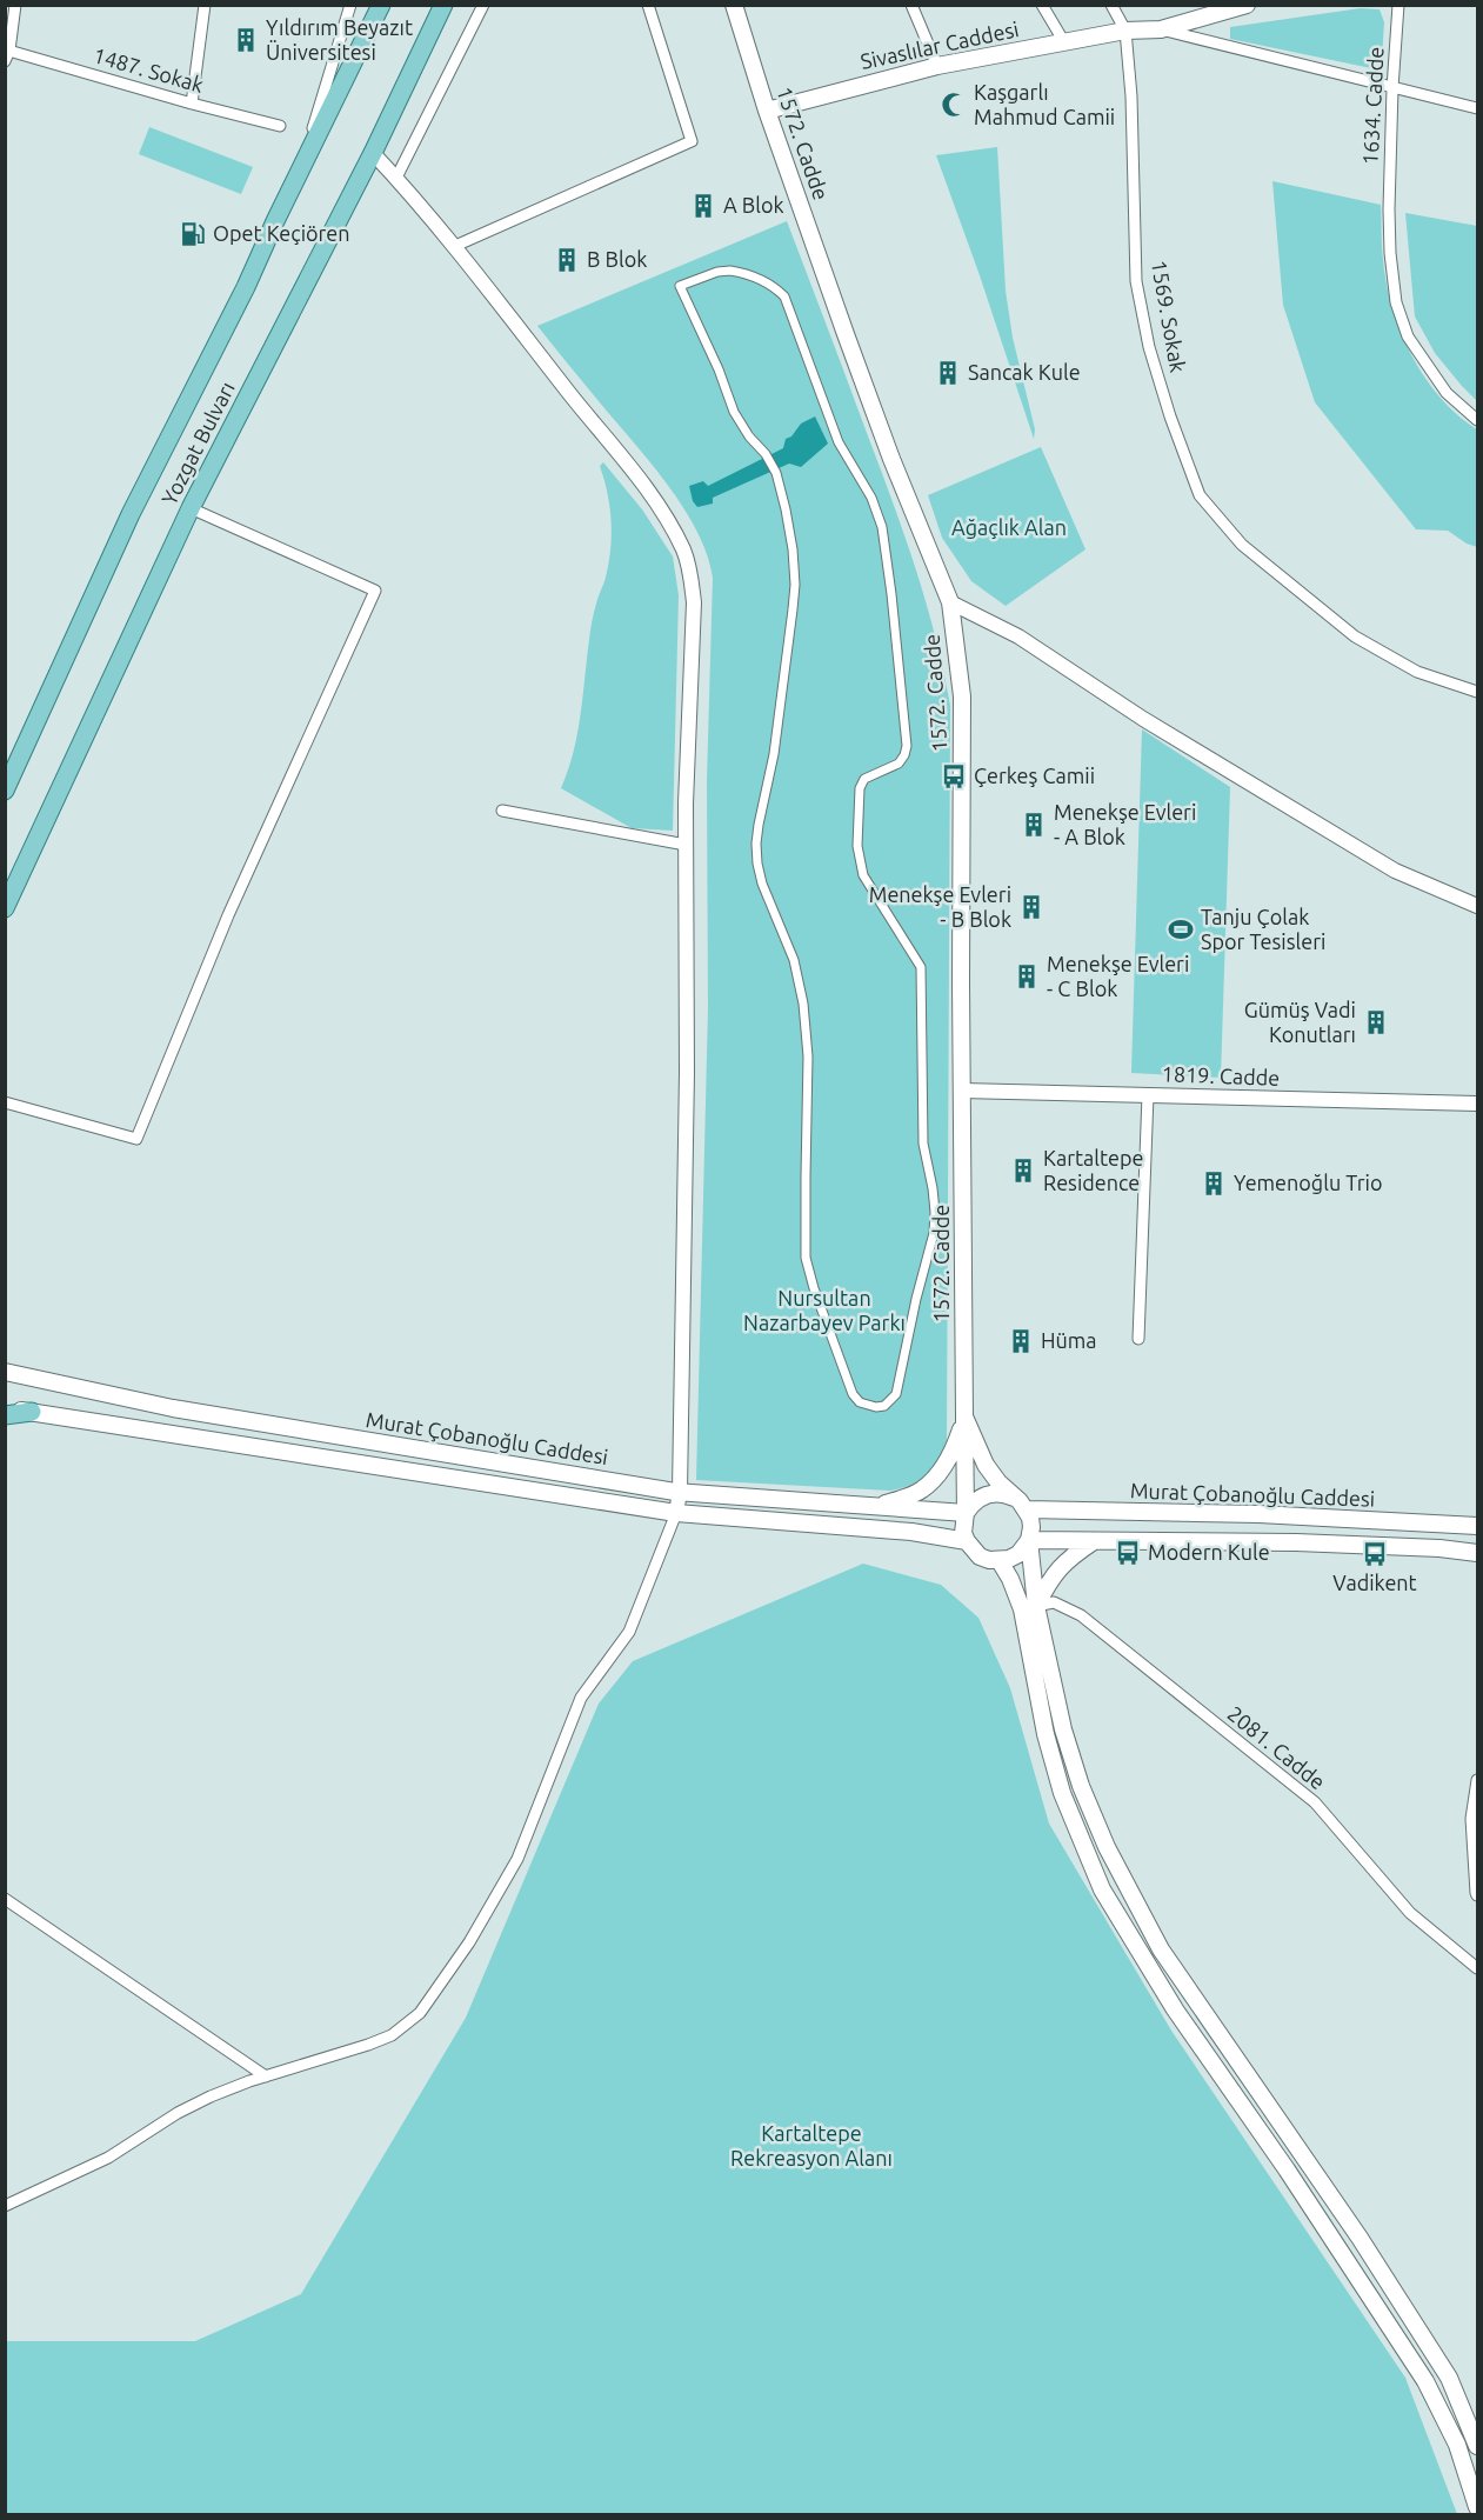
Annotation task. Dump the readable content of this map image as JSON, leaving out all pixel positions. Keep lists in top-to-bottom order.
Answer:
{
  "streets": {
    "main road": [
      "Sivaslılar Caddesi",
      "1572. Cadde",
      "Yozgat Bulvarı",
      "Murat Çobanoğlu Caddesi"
    ],
    "street": [
      "1487. Sokak",
      "1634. Cadde",
      "1569. Sokak",
      "1819. Cadde",
      "2081. Cadde"
    ]
  },
  "crossings": [
    ["Sivaslılar Caddesi", "1572. Cadde"],
    ["Sivaslılar Caddesi", "1569. Sokak"],
    ["1572. Cadde", "1819. Cadde"],
    ["1572. Cadde", "Murat Çobanoğlu Caddesi"]
  ],
  "parks": ["Ağaçlık Alan", "Nursultan Nazarbayev Parkı", "Kartaltepe Rekreasyon Alanı"],
  "places": {
    "building": [
      "Yıldırım Beyazıt Üniversitesi",
      "A Blok",
      "B Blok",
      "Sancak Kule",
      "Menekşe Evleri - A Blok",
      "Menekşe Evleri - B Blok",
      "Menekşe Evleri - C Blok",
      "Gümüş Vadi Konutları",
      "Kartaltepe Residence",
      "Yemenoğlu Trio",
      "Hüma"
    ],
    "mosque": ["Kaşgarlı Mahmud Camii"],
    "fuel station": ["Opet Keçiören"],
    "bus stop": ["Çerkeş Camii", "Modern Kule", "Vadikent"],
    "sports": ["Tanju Çolak Spor Tesisleri"]
  }
}
